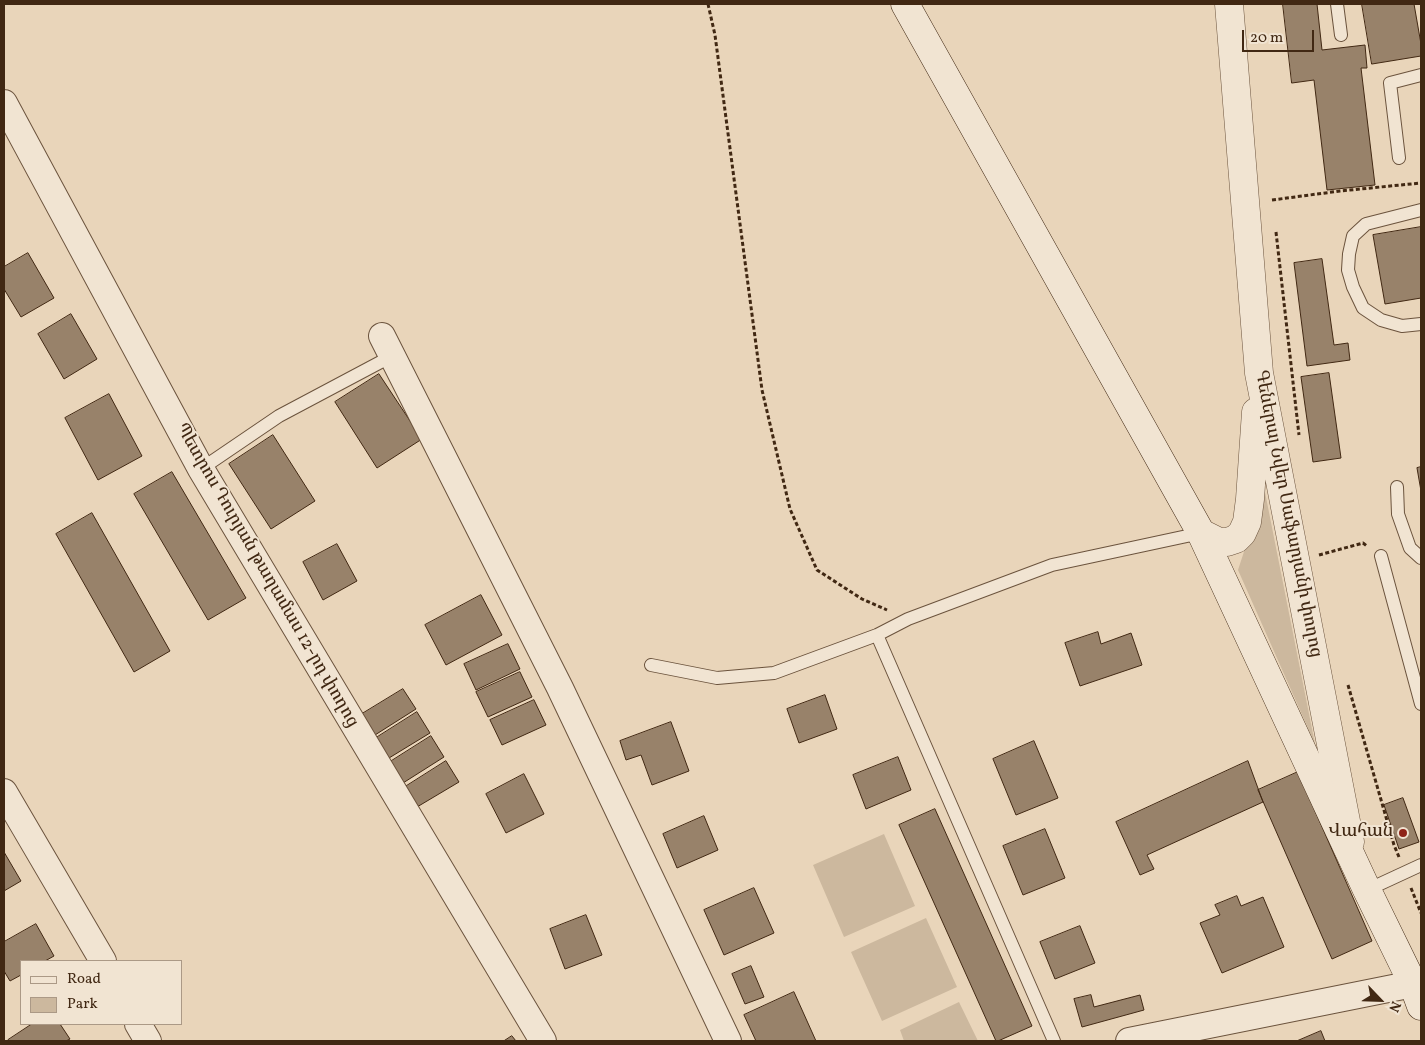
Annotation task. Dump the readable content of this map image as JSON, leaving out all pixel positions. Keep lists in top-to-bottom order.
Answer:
{
  "streets": {
    "main road": ["Գեներալ Նվեր Սաֆարյանի փողոց"],
    "street": ["Պետրոս Դուրյան թաղամաս 12-րդ փողոց"]
  },
  "places": ["Վահան"],
  "legend": ["Road", "Park"],
  "scale_bar": "20 m",
  "north": "bottom right"
}
